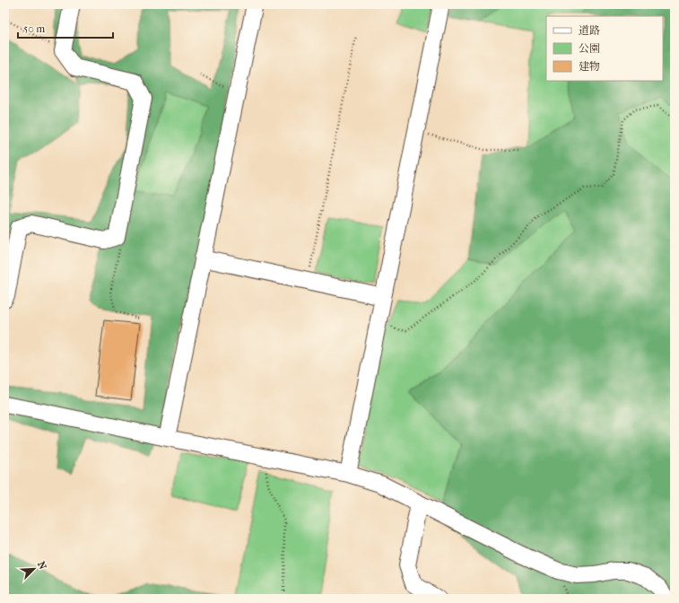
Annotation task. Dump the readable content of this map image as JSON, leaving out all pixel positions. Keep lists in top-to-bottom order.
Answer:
{
  "legend": ["道路", "公園", "建物"],
  "scale_bar": "50 m",
  "north": "top right"
}
